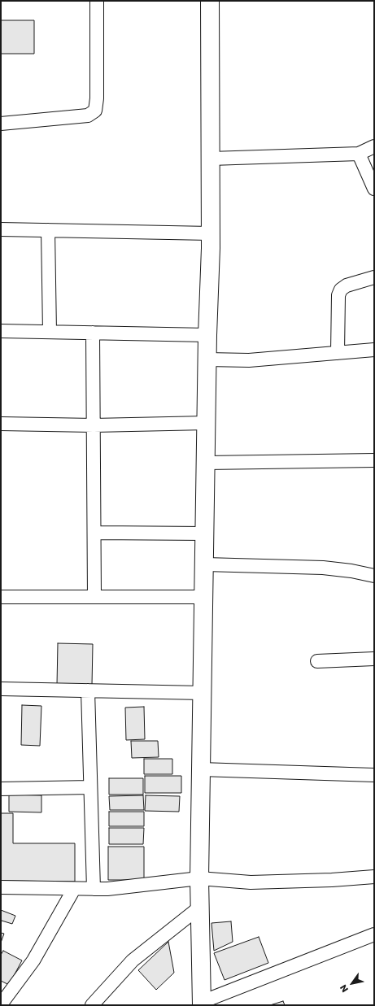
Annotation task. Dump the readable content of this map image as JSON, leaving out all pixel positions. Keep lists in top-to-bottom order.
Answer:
{
  "north": "bottom left"
}
